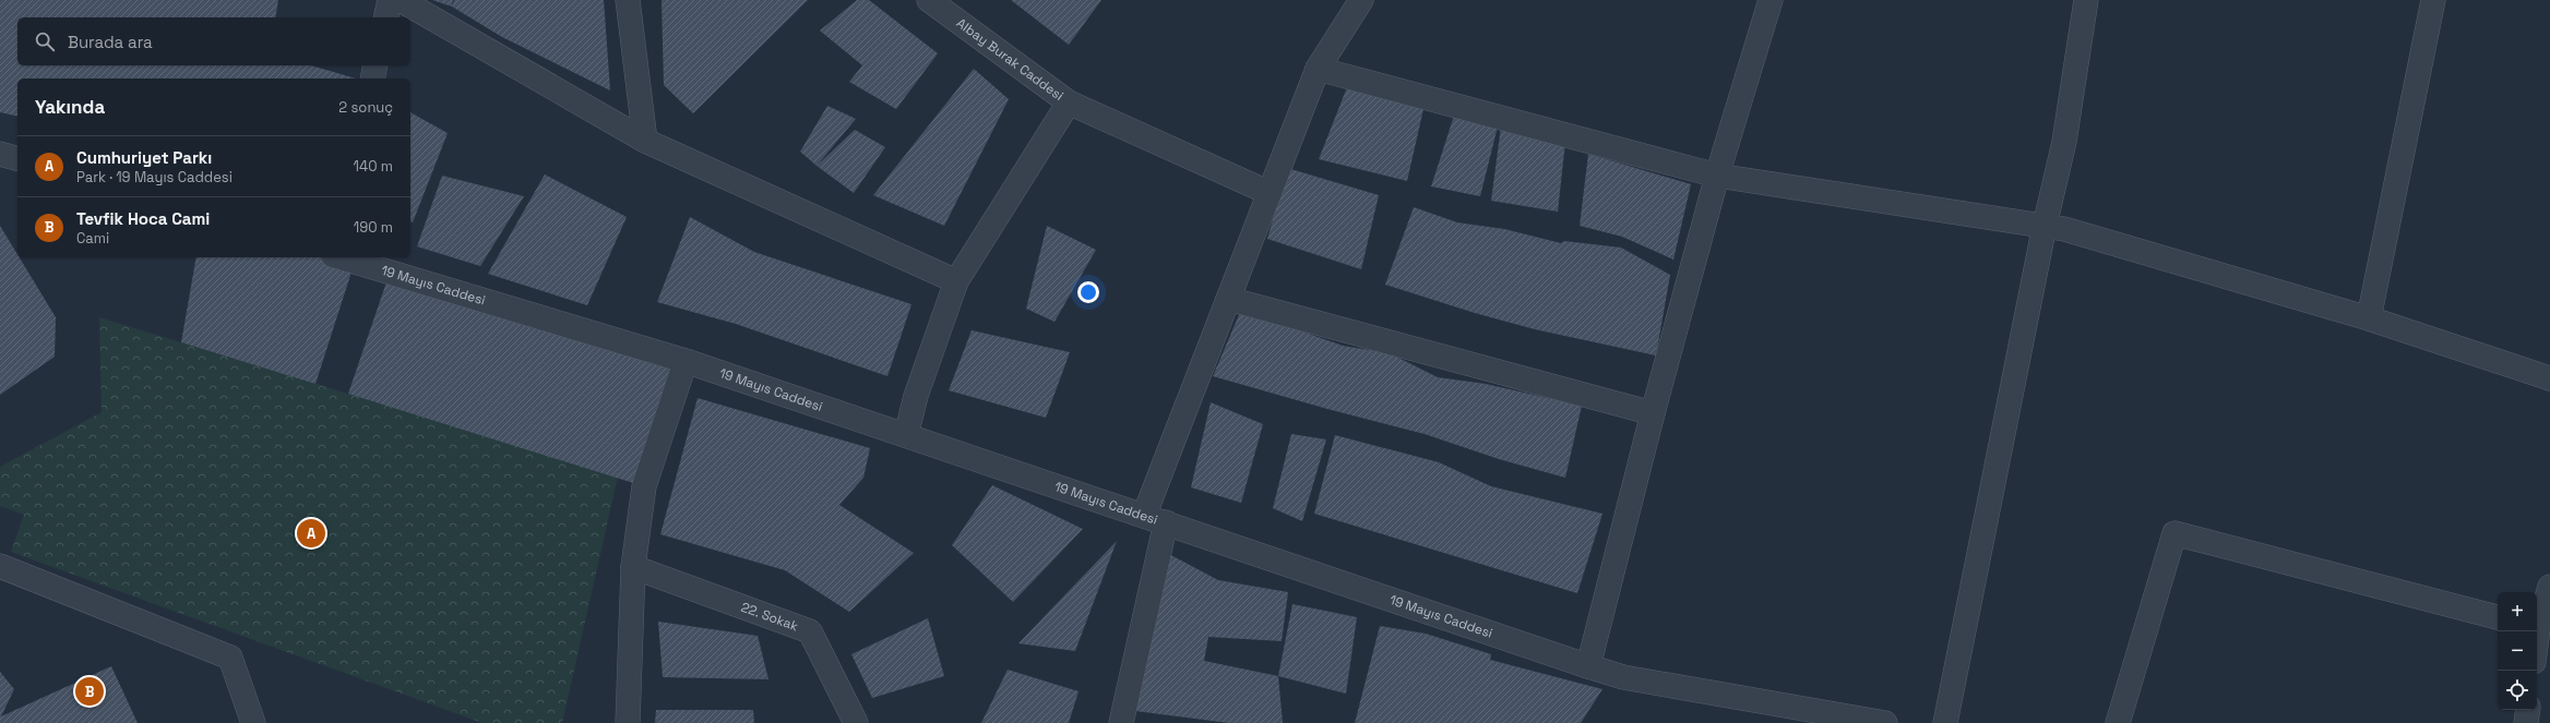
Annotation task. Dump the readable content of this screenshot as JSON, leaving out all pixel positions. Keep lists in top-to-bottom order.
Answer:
{
  "streets": {
    "street": ["Albay Burak Caddesi", "19 Mayıs Caddesi", "22. Sokak"]
  },
  "page": {
    "search": "Burada ara",
    "heading": ["Yakında", "2 sonuç"],
    "list": [
      {
        "mark": "A",
        "name": "Cumhuriyet Parkı",
        "note": "Park · 19 Mayıs Caddesi",
        "value": "140 m"
      },
      {
        "mark": "B",
        "name": "Tevfik Hoca Cami",
        "note": "Cami",
        "value": "190 m"
      }
    ],
    "pins": ["A", "B"],
    "map_buttons": ["+", "−"]
  }
}
